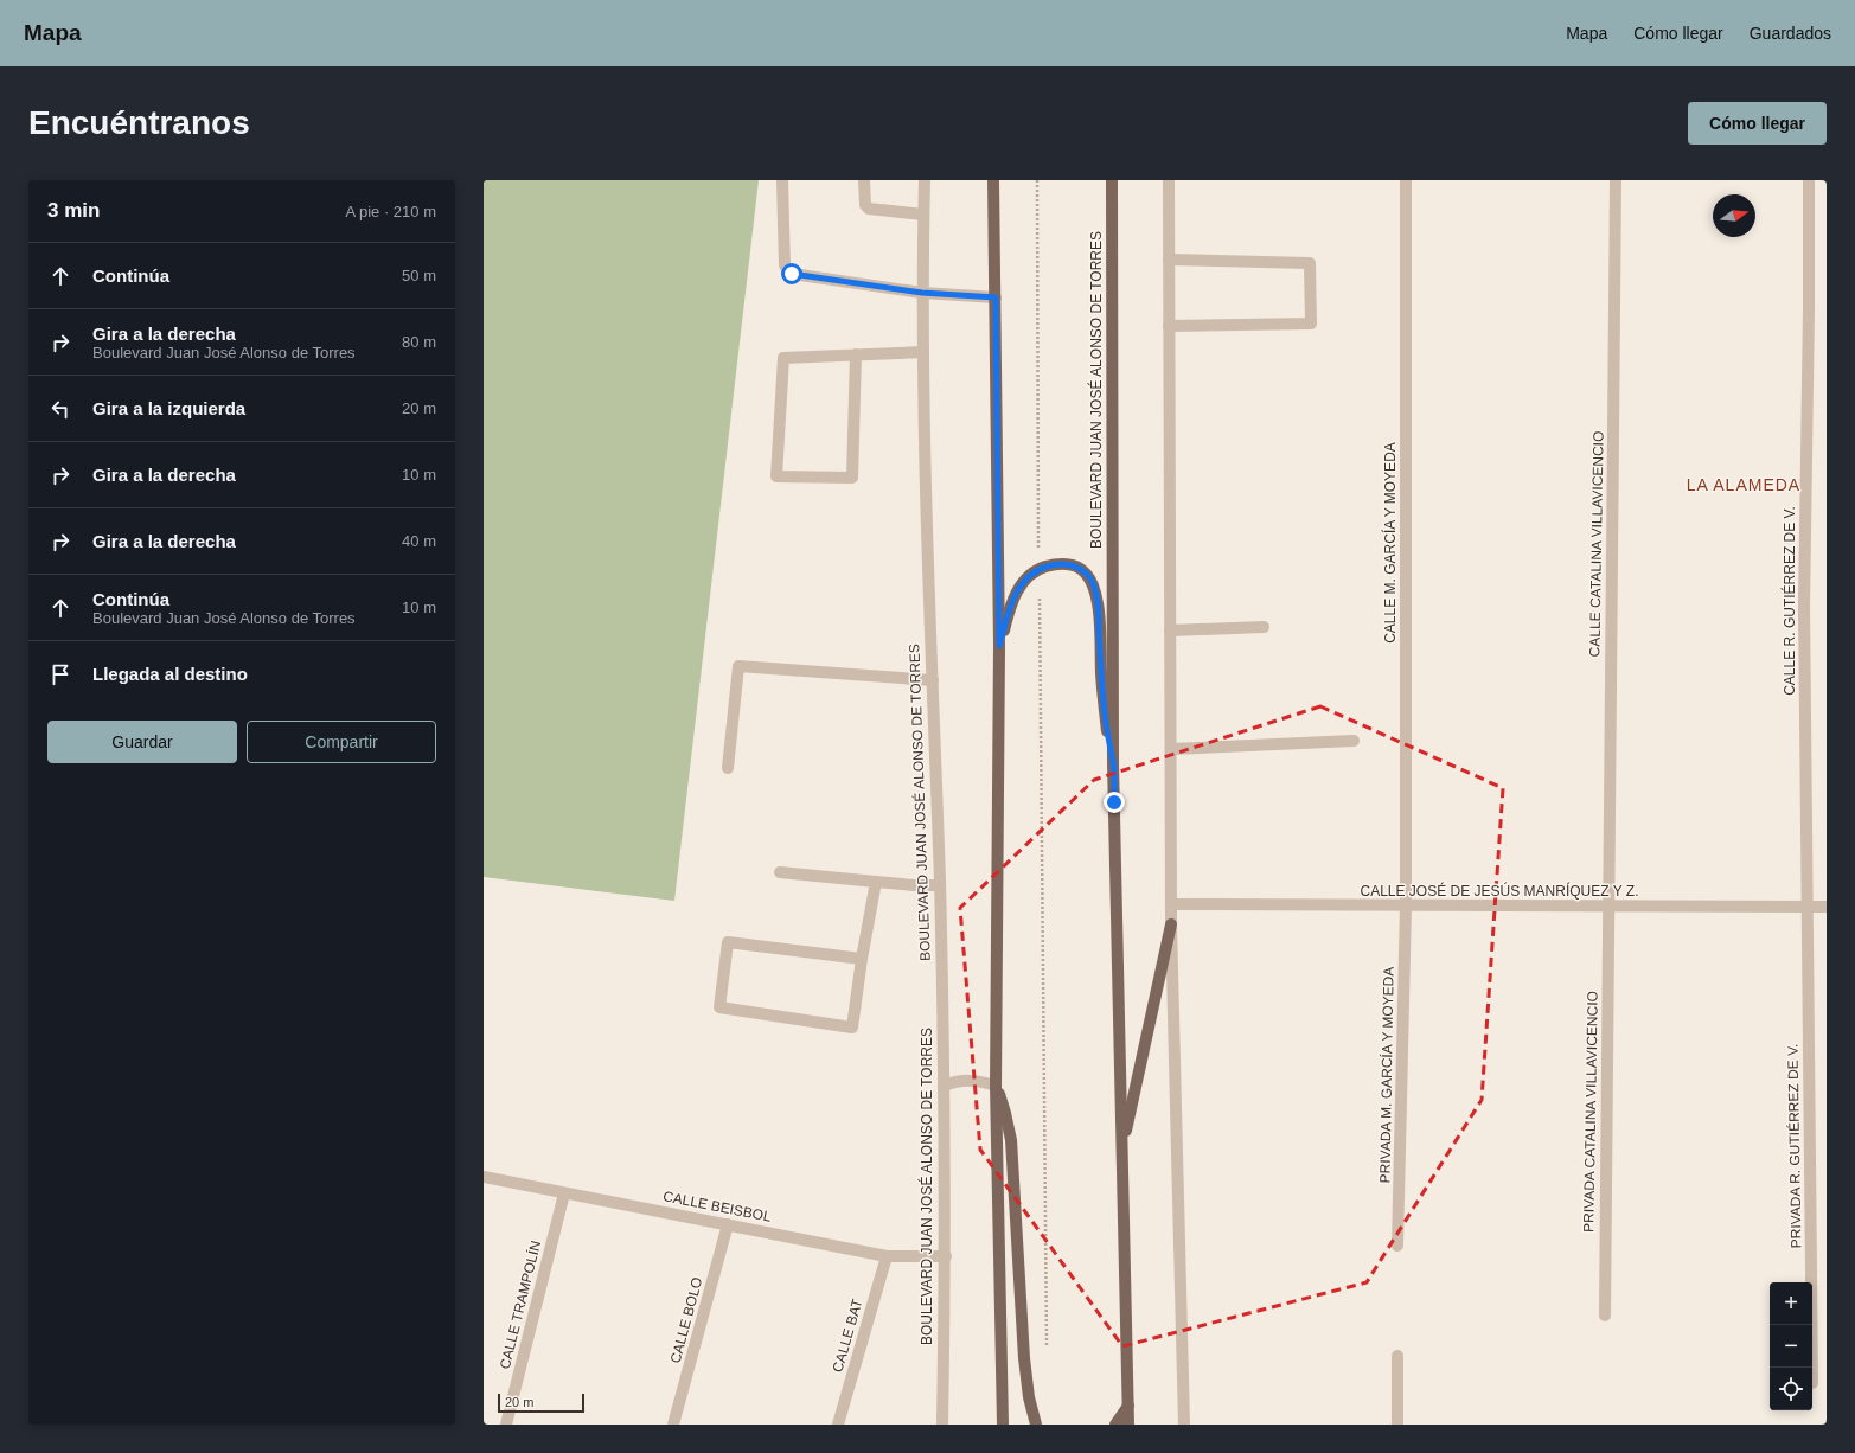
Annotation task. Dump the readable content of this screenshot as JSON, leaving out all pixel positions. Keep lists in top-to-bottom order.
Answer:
{
  "streets": {
    "main road": ["BOULEVARD JUAN JOSÉ ALONSO DE TORRES"],
    "street": [
      "CALLE M. GARCÍA Y MOYEDA",
      "CALLE CATALINA VILLAVICENCIO",
      "CALLE R. GUTIÉRREZ DE V.",
      "CALLE JOSÉ DE JESÚS MANRÍQUEZ Y Z.",
      "PRIVADA M. GARCÍA Y MOYEDA",
      "PRIVADA CATALINA VILLAVICENCIO",
      "PRIVADA R. GUTIÉRREZ DE V.",
      "CALLE BEISBOL",
      "CALLE TRAMPOLÍN",
      "CALLE BOLO",
      "CALLE BAT"
    ]
  },
  "crossings": [
    ["BOULEVARD JUAN JOSÉ ALONSO DE TORRES", "CALLE BEISBOL"],
    ["CALLE M. GARCÍA Y MOYEDA", "CALLE JOSÉ DE JESÚS MANRÍQUEZ Y Z."],
    ["CALLE M. GARCÍA Y MOYEDA", "PRIVADA M. GARCÍA Y MOYEDA"],
    ["CALLE CATALINA VILLAVICENCIO", "CALLE JOSÉ DE JESÚS MANRÍQUEZ Y Z."],
    ["CALLE CATALINA VILLAVICENCIO", "PRIVADA CATALINA VILLAVICENCIO"],
    ["CALLE R. GUTIÉRREZ DE V.", "CALLE JOSÉ DE JESÚS MANRÍQUEZ Y Z."],
    ["CALLE R. GUTIÉRREZ DE V.", "PRIVADA R. GUTIÉRREZ DE V."],
    ["CALLE JOSÉ DE JESÚS MANRÍQUEZ Y Z.", "PRIVADA M. GARCÍA Y MOYEDA"],
    ["CALLE JOSÉ DE JESÚS MANRÍQUEZ Y Z.", "PRIVADA CATALINA VILLAVICENCIO"],
    ["CALLE JOSÉ DE JESÚS MANRÍQUEZ Y Z.", "PRIVADA R. GUTIÉRREZ DE V."],
    ["CALLE BEISBOL", "CALLE TRAMPOLÍN"],
    ["CALLE BEISBOL", "CALLE BOLO"],
    ["CALLE BEISBOL", "CALLE BAT"]
  ],
  "districts": ["LA ALAMEDA"],
  "scale_bar": "20 m",
  "north": "right",
  "page": {
    "header": "Mapa",
    "nav": ["Mapa", "Cómo llegar", "Guardados"],
    "buttons": [
      "Cómo llegar",
      ["Guardar", "Compartir"]
    ],
    "title": "Encuéntranos",
    "heading": ["3 min", "A pie · 210 m"],
    "list": [
      ["Continúa", "50 m"],
      ["Gira a la derecha", "Boulevard Juan José Alonso de Torres", "80 m"],
      ["Gira a la izquierda", "20 m"],
      ["Gira a la derecha", "10 m"],
      ["Gira a la derecha", "40 m"],
      ["Continúa", "Boulevard Juan José Alonso de Torres", "10 m"],
      "Llegada al destino"
    ],
    "map_buttons": ["+", "−"],
    "scale": "20 m"
  }
}
